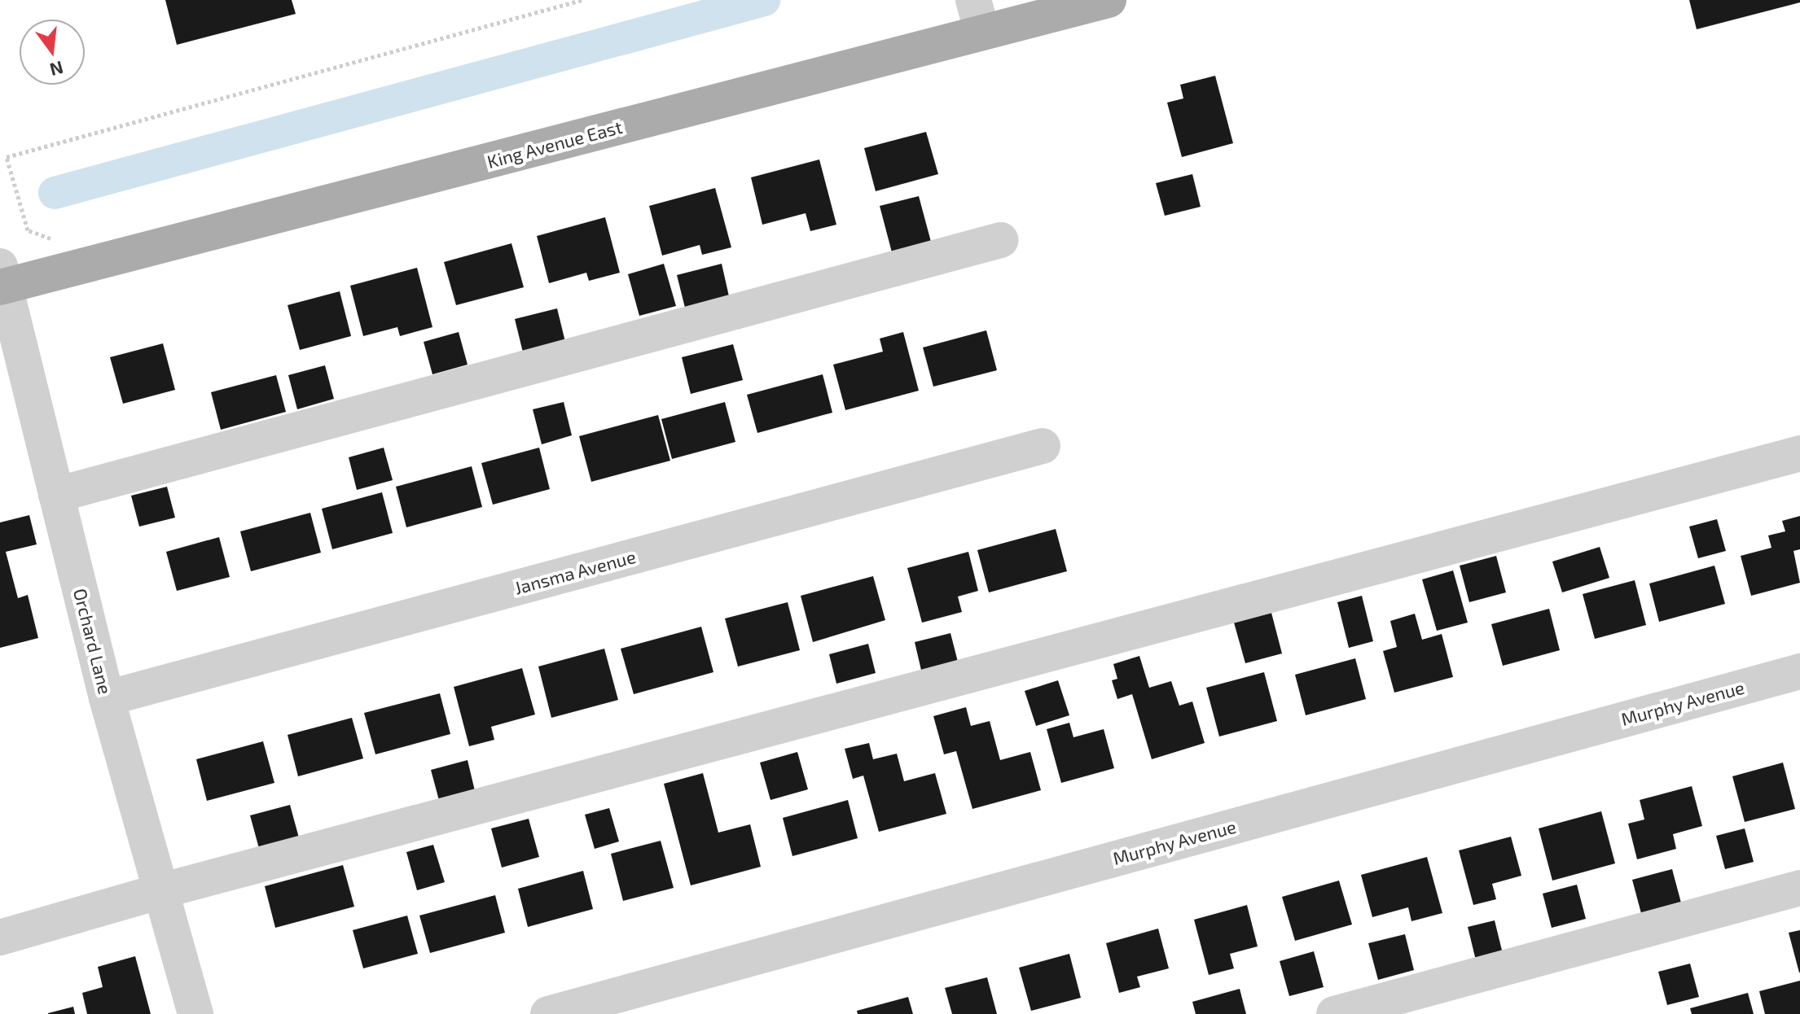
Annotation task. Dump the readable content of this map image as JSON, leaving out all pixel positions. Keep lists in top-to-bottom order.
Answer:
{
  "streets": {
    "main road": ["King Avenue East"],
    "street": ["Jansma Avenue", "Orchard Lane", "Murphy Avenue"]
  },
  "crossings": [
    ["King Avenue East", "Orchard Lane"],
    ["Jansma Avenue", "Orchard Lane"]
  ],
  "north": "bottom"
}
